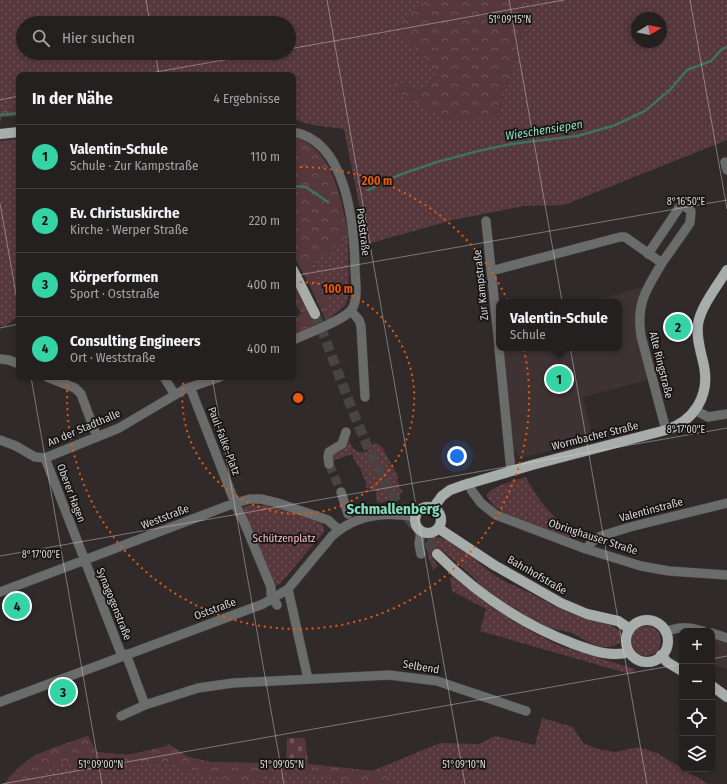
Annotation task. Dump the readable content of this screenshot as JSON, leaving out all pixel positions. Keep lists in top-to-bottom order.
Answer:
{
  "streets": {
    "main road": ["Wormbacher Straße", "Bahnhofstraße"],
    "street": [
      "Poststraße",
      "Zur Kampstraße",
      "Alte Ringstraße",
      "An der Stadthalle",
      "Paul-Falke-Platz",
      "Oberer Hagen",
      "Valentinstraße",
      "Weststraße",
      "Obringhauser Straße",
      "Synagogenstraße",
      "Oststraße",
      "Selbend"
    ]
  },
  "crossings": [
    ["Zur Kampstraße", "Wormbacher Straße"],
    ["Alte Ringstraße", "Wormbacher Straße"],
    ["An der Stadthalle", "Oberer Hagen"],
    ["Wormbacher Straße", "Obringhauser Straße"],
    ["Wormbacher Straße", "Bahnhofstraße"],
    ["Wormbacher Straße", "Oststraße"],
    ["Paul-Falke-Platz", "Weststraße"],
    ["Oberer Hagen", "Weststraße"],
    ["Oberer Hagen", "Synagogenstraße"],
    ["Valentinstraße", "Obringhauser Straße"],
    ["Weststraße", "Synagogenstraße"],
    ["Weststraße", "Oststraße"],
    ["Bahnhofstraße", "Oststraße"],
    ["Synagogenstraße", "Oststraße"]
  ],
  "districts": ["Schmallenberg"],
  "water": ["Wieschensiepen"],
  "parks": ["Schützenplatz"],
  "north": "right",
  "page": {
    "search": "Hier suchen",
    "heading": ["In der Nähe", "4 Ergebnisse"],
    "list": [
      {
        "mark": "1",
        "name": "Valentin-Schule",
        "note": "Schule · Zur Kampstraße",
        "value": "110 m"
      },
      {
        "mark": "2",
        "name": "Ev. Christuskirche",
        "note": "Kirche · Werper Straße",
        "value": "220 m"
      },
      {
        "mark": "3",
        "name": "Körperformen",
        "note": "Sport · Oststraße",
        "value": "400 m"
      },
      {
        "mark": "4",
        "name": "Consulting Engineers",
        "note": "Ort · Weststraße",
        "value": "400 m"
      }
    ],
    "popup": ["Valentin-Schule", "Schule"],
    "pins": [
      "2",
      "1",
      "4",
      "3"
    ],
    "map_buttons": ["+", "−"]
  },
  "coordinates": [
    "51°09'15\"N",
    "8°16'50\"E",
    "8°17'00\"E",
    "51°09'00\"N",
    "51°09'05\"N",
    "51°09'10\"N"
  ],
  "rings": ["200 m", "100 m"]
}
